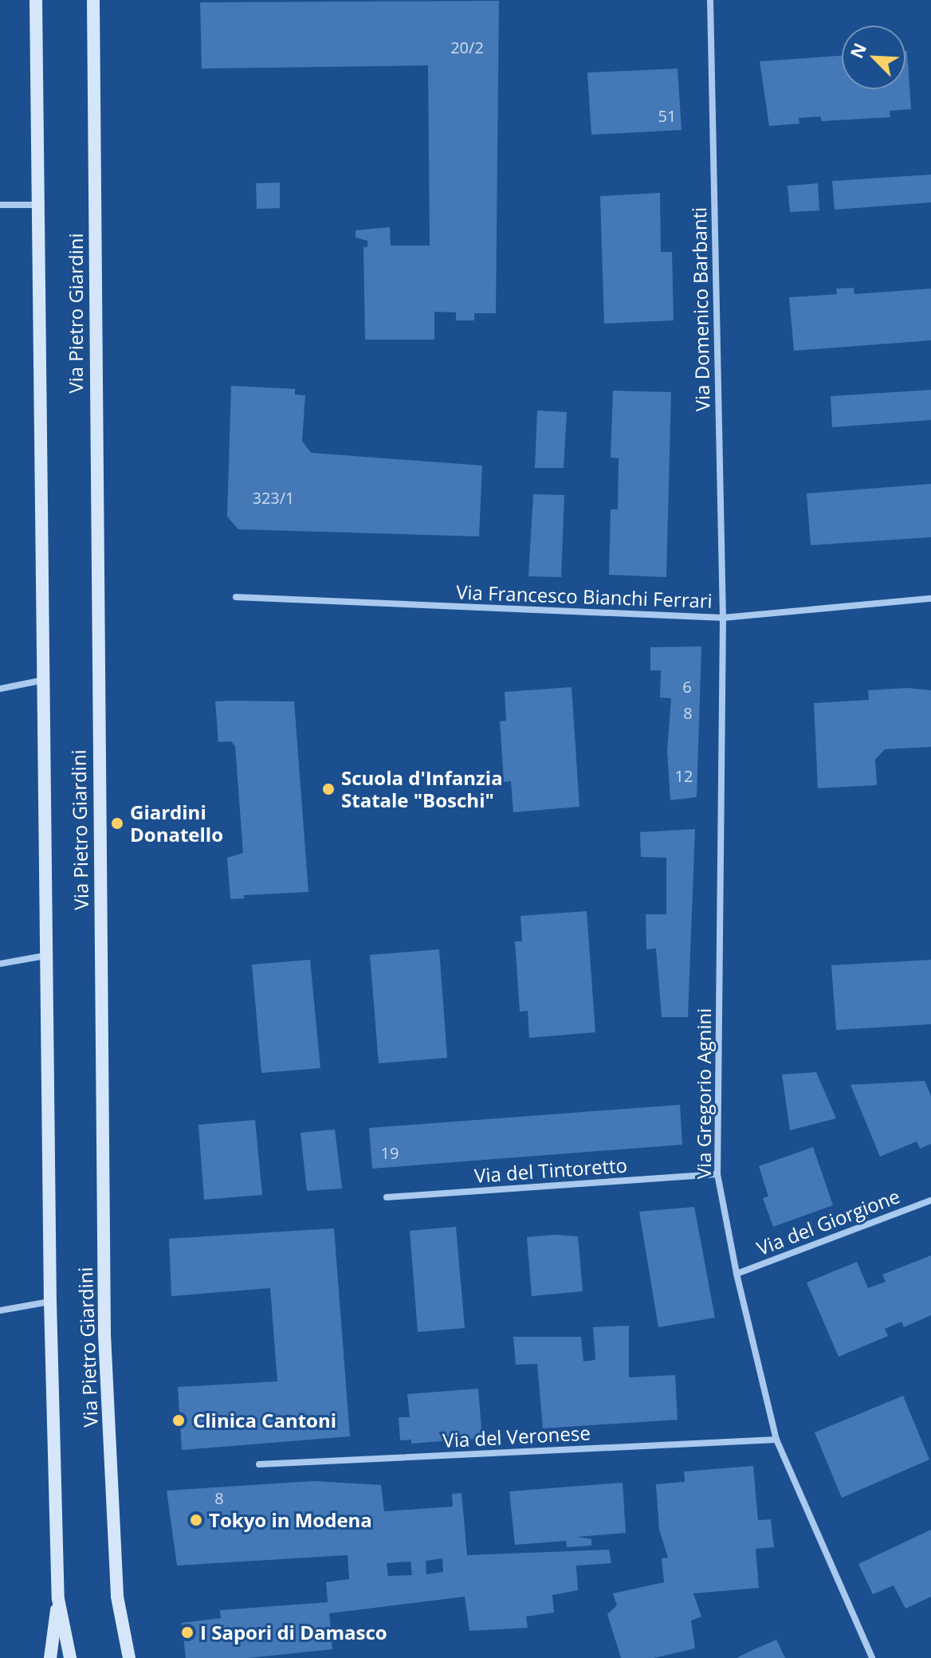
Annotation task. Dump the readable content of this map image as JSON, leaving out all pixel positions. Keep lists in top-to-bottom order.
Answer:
{
  "streets": {
    "street": [
      "Via Domenico Barbanti",
      "Via Pietro Giardini",
      "Via Francesco Bianchi Ferrari",
      "Via Gregorio Agnini",
      "Via del Tintoretto",
      "Via del Giorgione",
      "Via del Veronese"
    ]
  },
  "crossings": [
    ["Via Domenico Barbanti", "Via Francesco Bianchi Ferrari"],
    ["Via Domenico Barbanti", "Via Gregorio Agnini"],
    ["Via Francesco Bianchi Ferrari", "Via Gregorio Agnini"],
    ["Via Gregorio Agnini", "Via del Tintoretto"],
    ["Via Gregorio Agnini", "Via del Giorgione"],
    ["Via Gregorio Agnini", "Via del Veronese"]
  ],
  "places": [
    "Scuola d'Infanzia Statale \"Boschi\"",
    "Giardini Donatello",
    "Clinica Cantoni",
    "Tokyo in Modena",
    "I Sapori di Damasco"
  ],
  "house_numbers": [
    "20/2",
    "51",
    "323/1",
    "6",
    "8",
    "12",
    "19",
    "8"
  ],
  "north": "top left"
}
